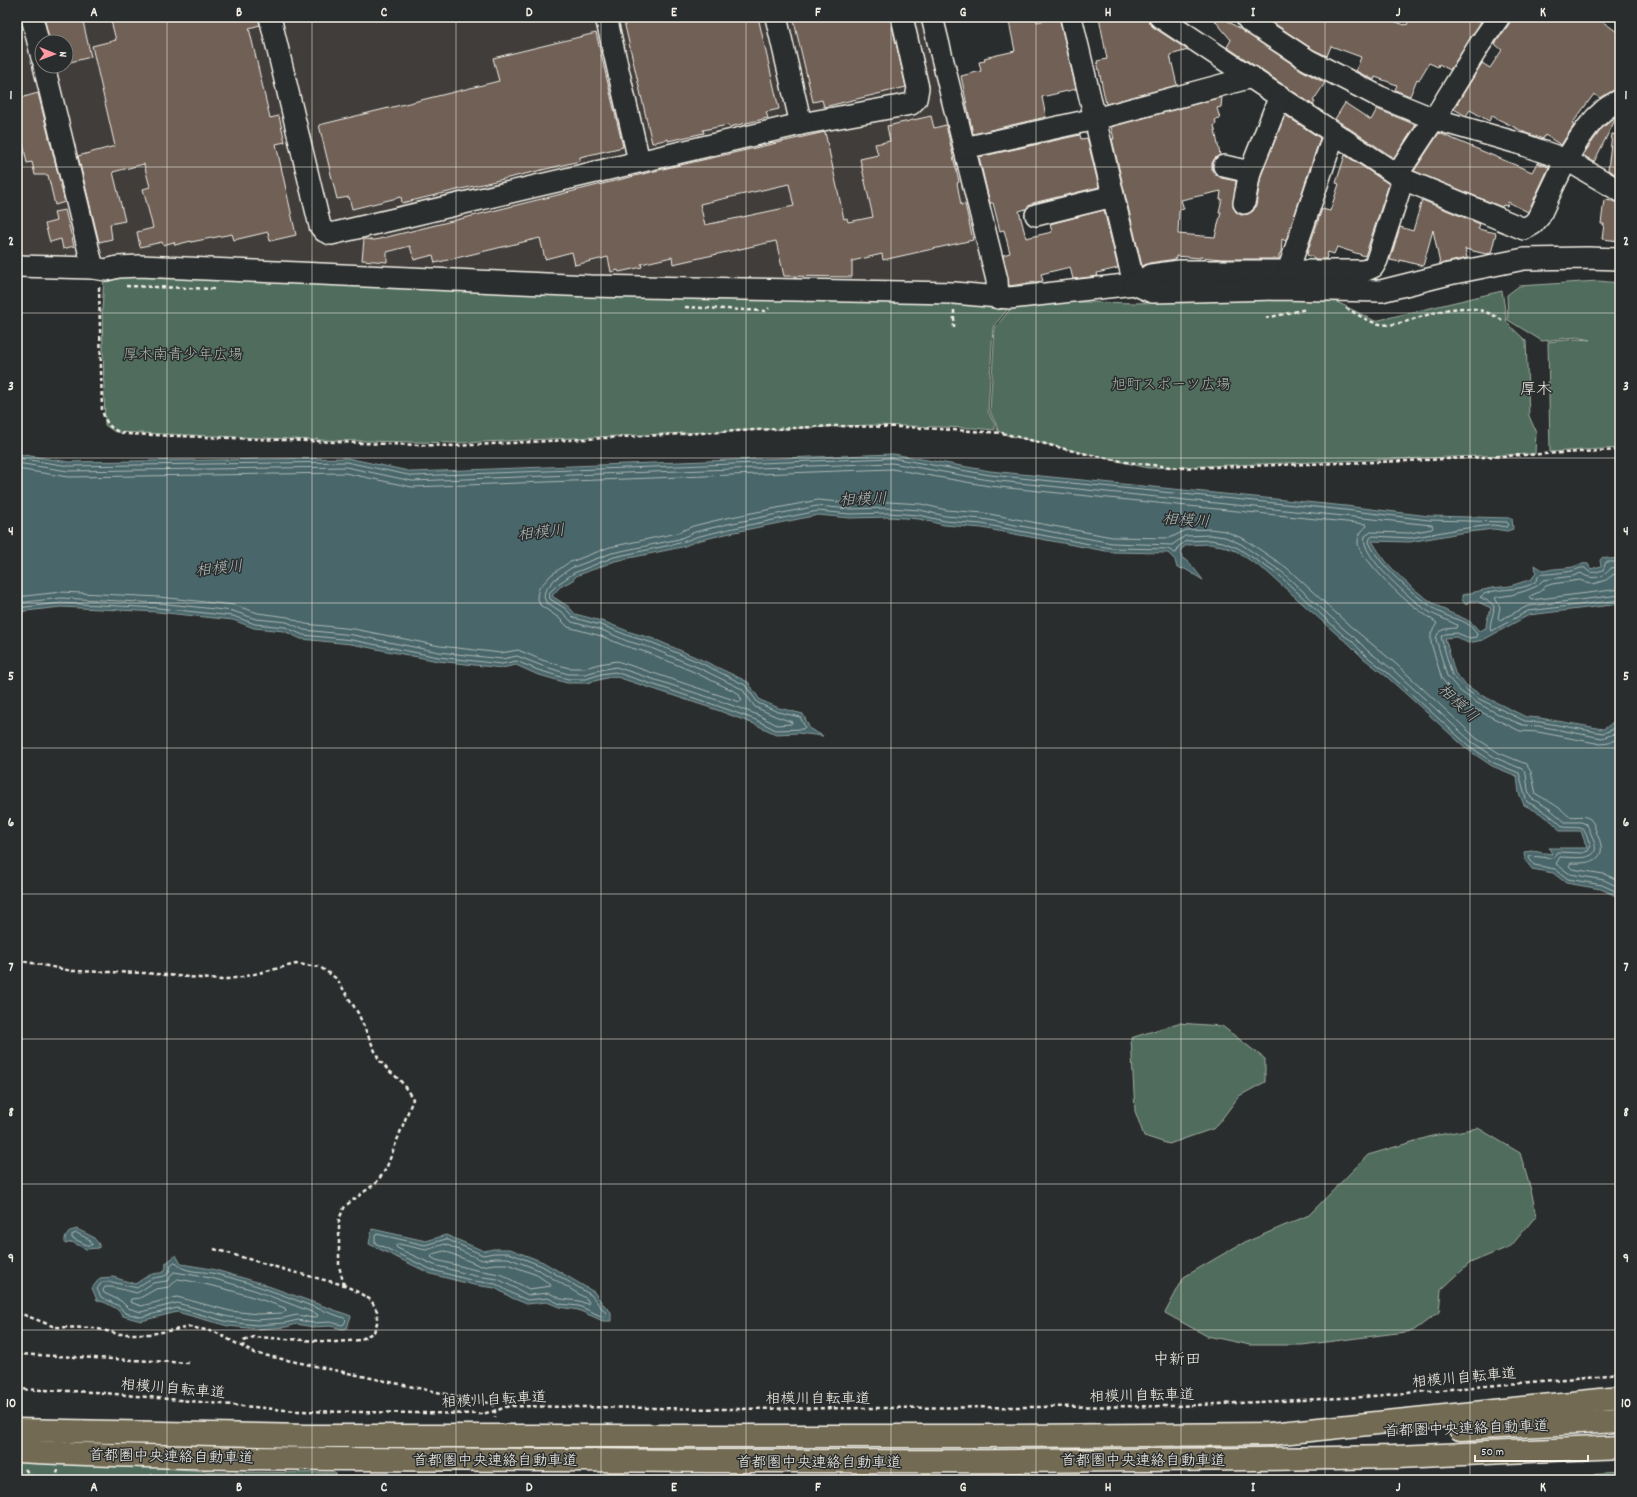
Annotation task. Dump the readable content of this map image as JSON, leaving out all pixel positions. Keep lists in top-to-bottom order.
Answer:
{
  "streets": {
    "highway": ["首都圏中央連絡自動車道"],
    "path": ["相模川自転車道"]
  },
  "districts": ["厚木", "中新田"],
  "water": ["相模川"],
  "parks": ["厚木南青少年広場", "旭町スポーツ広場"],
  "scale_bar": "50 m",
  "north": "right",
  "grid": {
    "columns": [
      "A",
      "B",
      "C",
      "D",
      "E",
      "F",
      "G",
      "H",
      "I",
      "J",
      "K"
    ],
    "rows": [
      "1",
      "2",
      "3",
      "4",
      "5",
      "6",
      "7",
      "8",
      "9",
      "10"
    ]
  }
}
